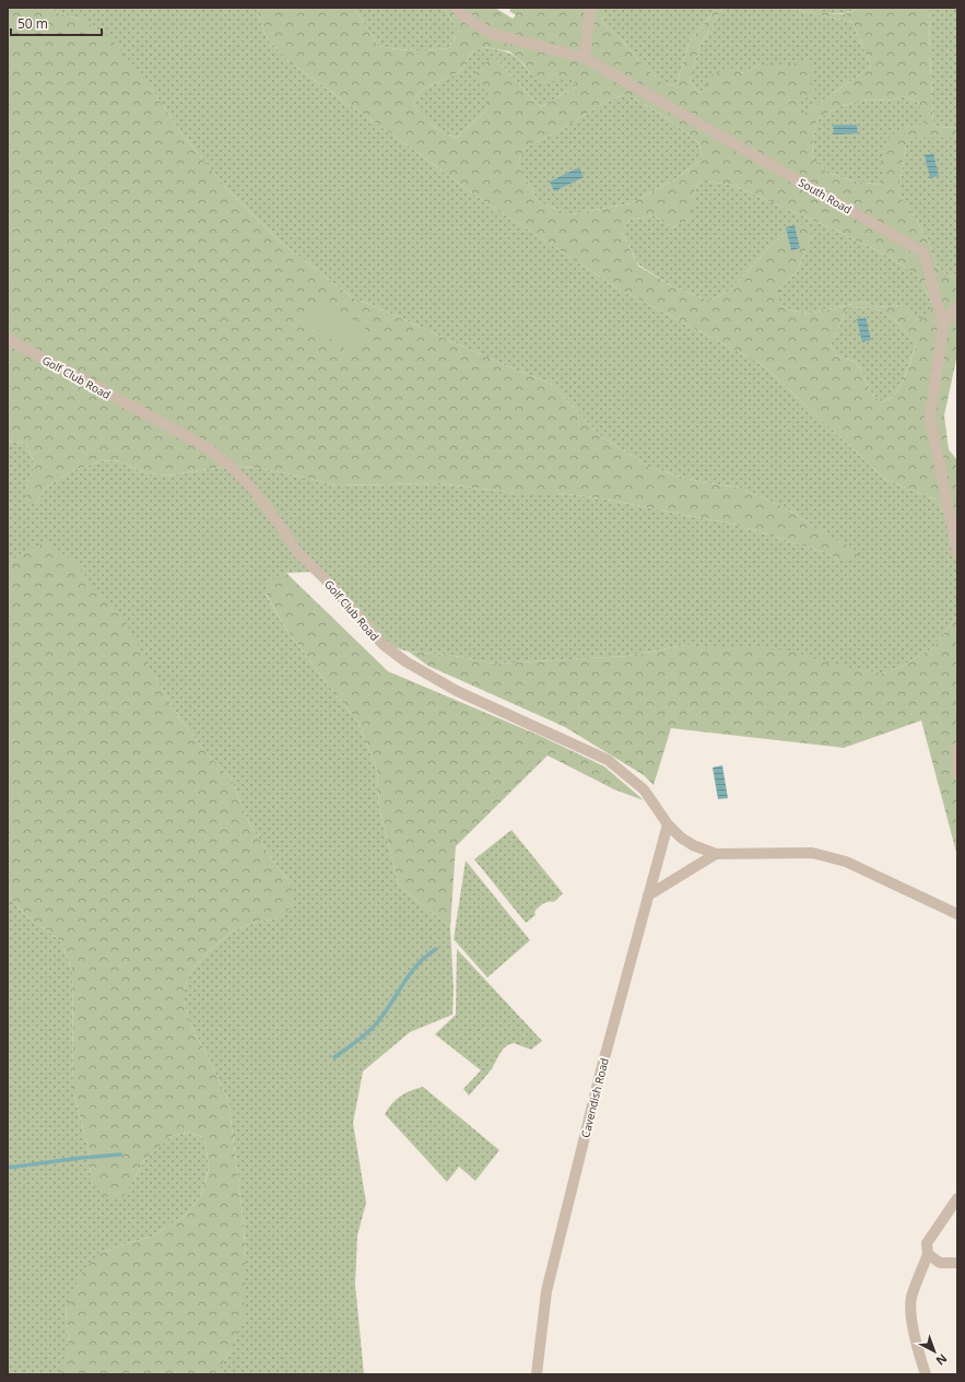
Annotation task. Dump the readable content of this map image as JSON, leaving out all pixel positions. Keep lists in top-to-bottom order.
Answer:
{
  "streets": {
    "street": ["South Road", "Golf Club Road", "Cavendish Road"]
  },
  "crossings": [
    ["Golf Club Road", "Cavendish Road"]
  ],
  "scale_bar": "50 m",
  "north": "bottom right"
}
